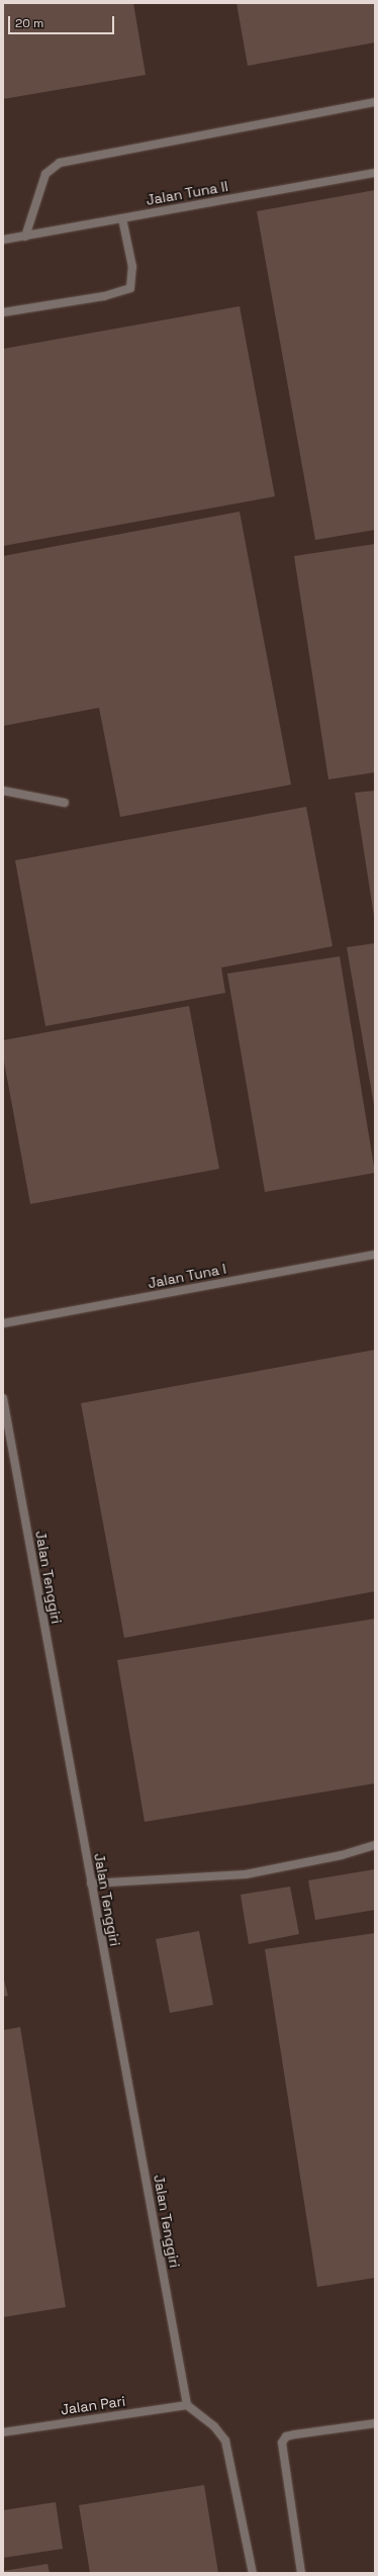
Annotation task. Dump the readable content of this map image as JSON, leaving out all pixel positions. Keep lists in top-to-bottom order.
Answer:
{
  "streets": {
    "street": [
      "Jalan Tuna II",
      "Jalan Tuna I",
      "Jalan Tenggiri",
      "Jalan Pari"
    ]
  },
  "crossings": [
    ["Jalan Tenggiri", "Jalan Pari"]
  ],
  "scale_bar": "20 m"
}
